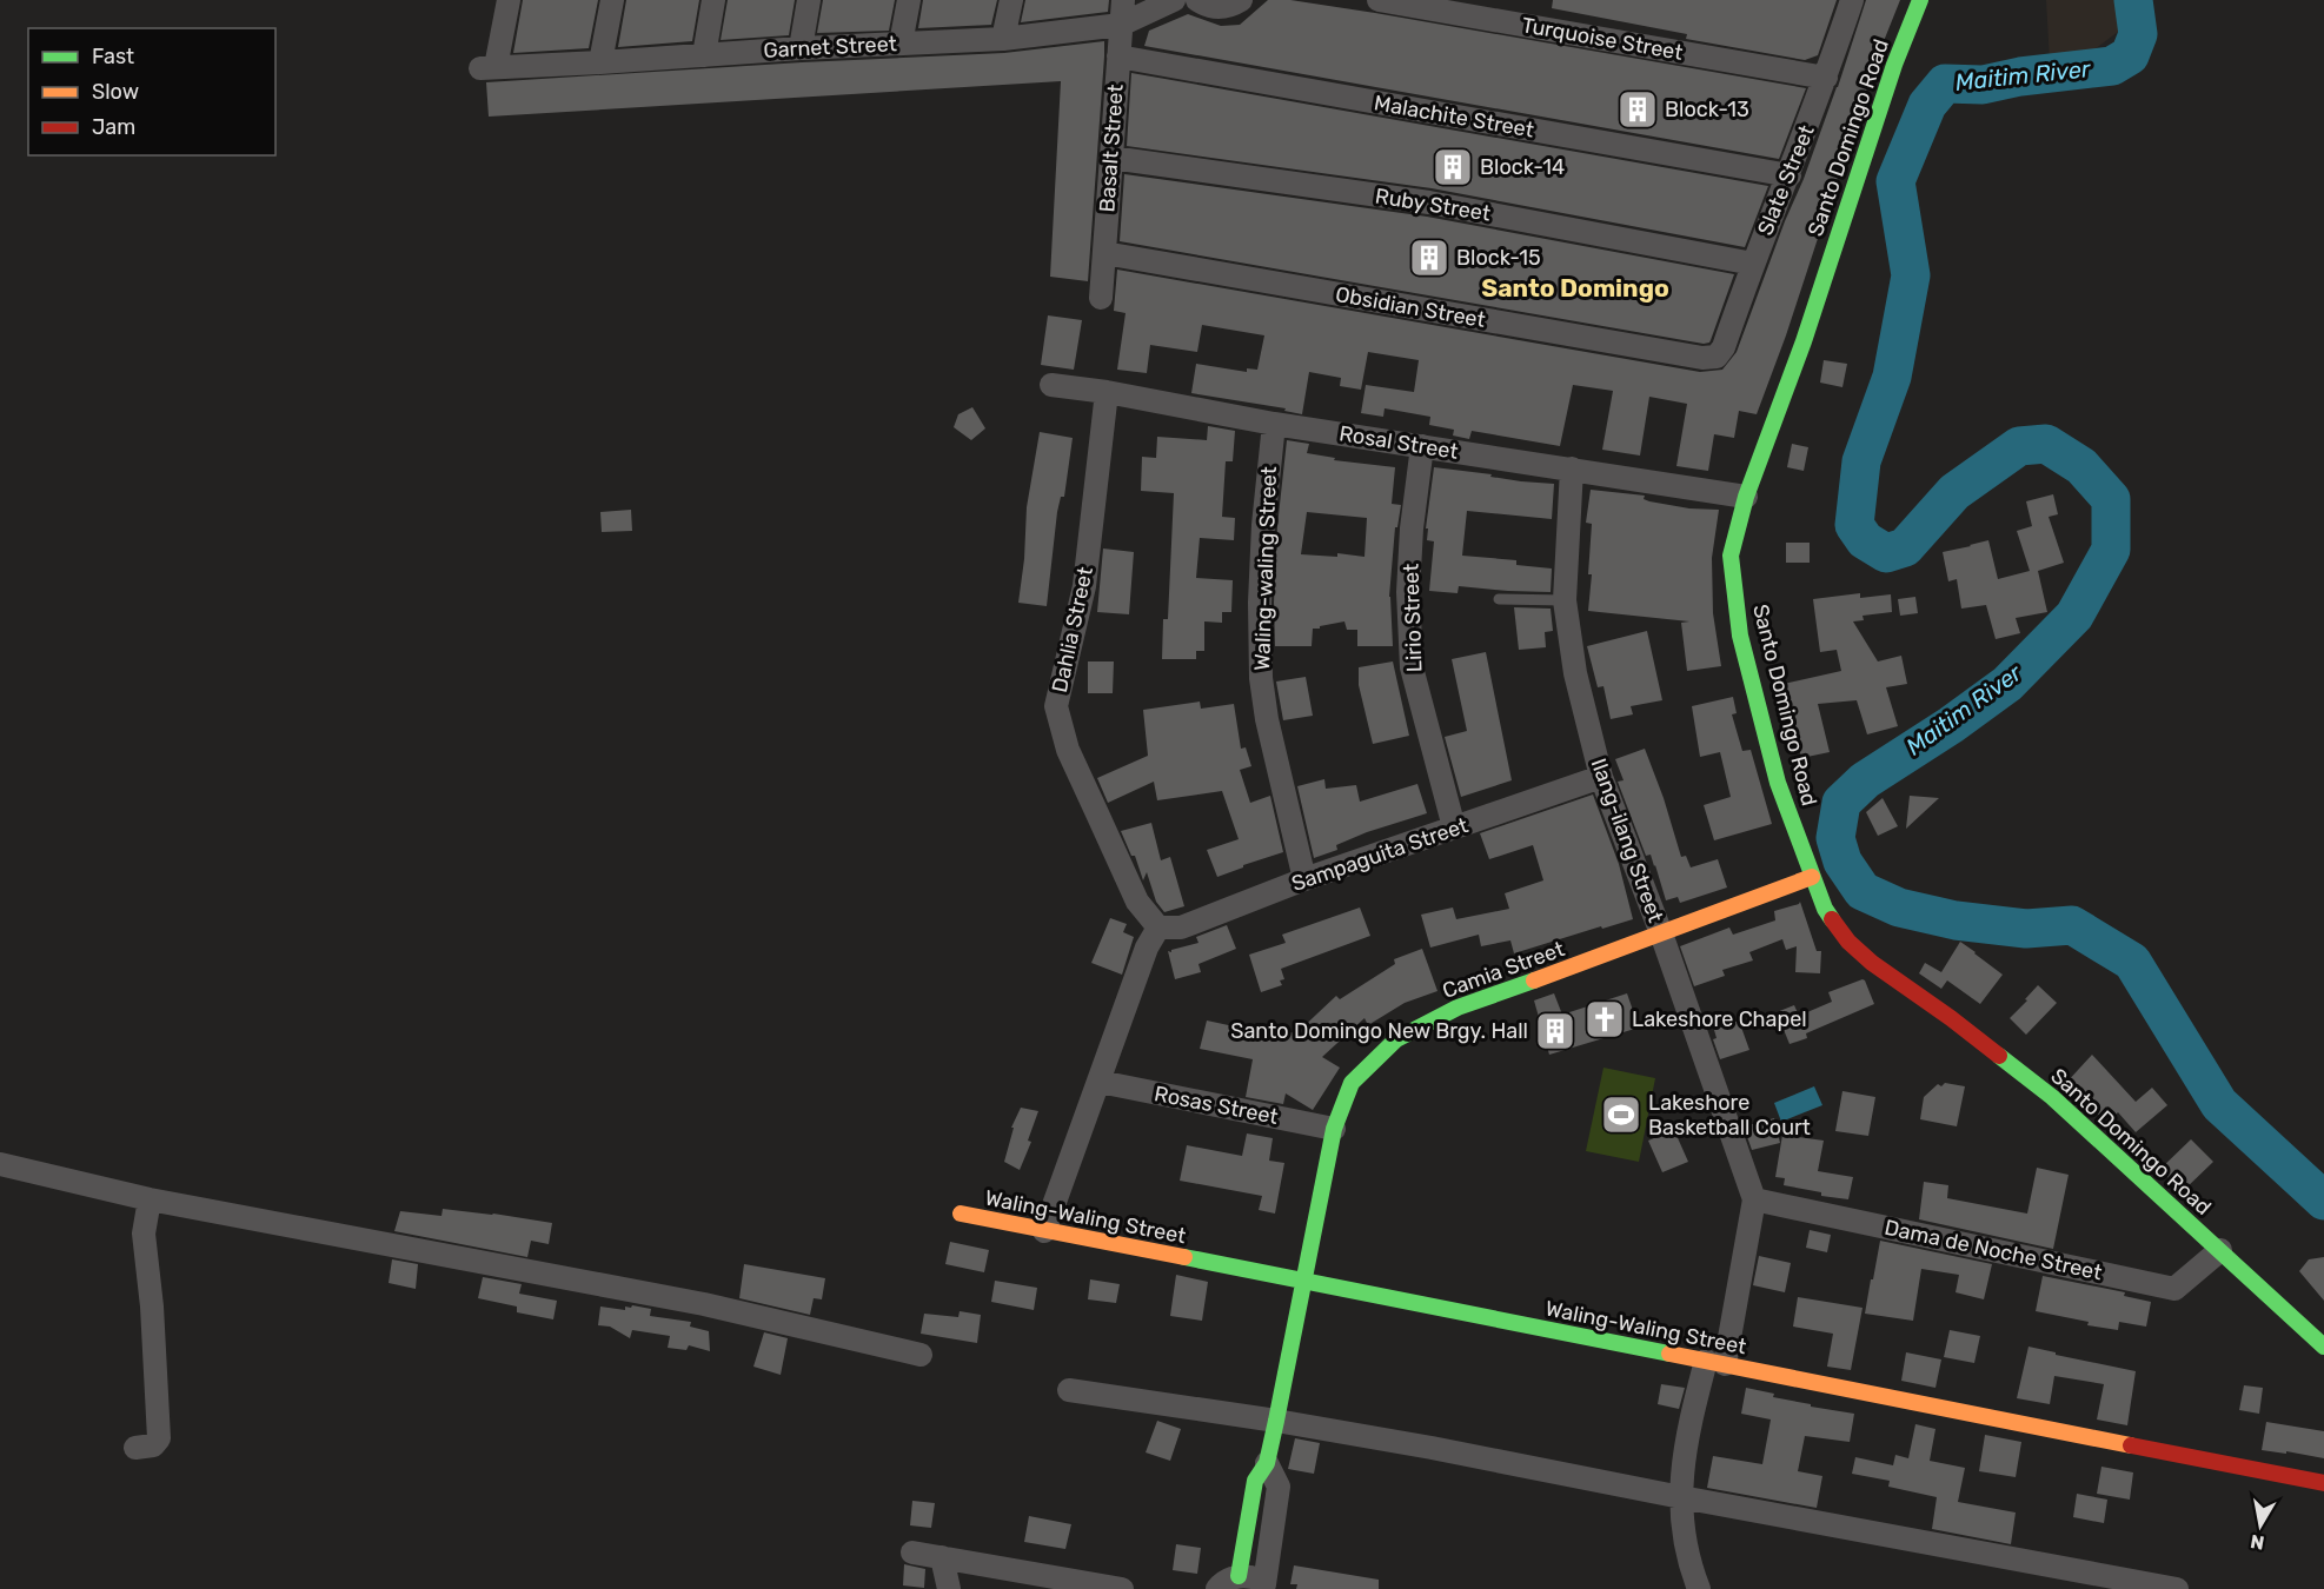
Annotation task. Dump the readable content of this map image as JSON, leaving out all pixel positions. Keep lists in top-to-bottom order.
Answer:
{
  "streets": {
    "street": [
      "Turquoise Street",
      "Garnet Street",
      "Malachite Street",
      "Santo Domingo Road",
      "Basalt Street",
      "Slate Street",
      "Ruby Street",
      "Obsidian Street",
      "Rosal Street",
      "Waling-waling Street",
      "Lirio Street",
      "Dahlia Street",
      "Ilang-ilang Street",
      "Sampaguita Street",
      "Camia Street",
      "Rosas Street",
      "Waling-Waling Street",
      "Dama de Noche Street"
    ]
  },
  "crossings": [
    ["Turquoise Street", "Slate Street"],
    ["Garnet Street", "Basalt Street"],
    ["Malachite Street", "Basalt Street"],
    ["Malachite Street", "Slate Street"],
    ["Santo Domingo Road", "Rosal Street"],
    ["Santo Domingo Road", "Camia Street"],
    ["Santo Domingo Road", "Dama de Noche Street"],
    ["Basalt Street", "Ruby Street"],
    ["Basalt Street", "Obsidian Street"],
    ["Slate Street", "Ruby Street"],
    ["Slate Street", "Obsidian Street"],
    ["Rosal Street", "Waling-waling Street"],
    ["Rosal Street", "Lirio Street"],
    ["Rosal Street", "Dahlia Street"],
    ["Rosal Street", "Ilang-ilang Street"],
    ["Waling-waling Street", "Sampaguita Street"],
    ["Lirio Street", "Sampaguita Street"],
    ["Dahlia Street", "Sampaguita Street"],
    ["Ilang-ilang Street", "Sampaguita Street"],
    ["Ilang-ilang Street", "Camia Street"],
    ["Ilang-ilang Street", "Dama de Noche Street"],
    ["Camia Street", "Rosas Street"],
    ["Camia Street", "Waling-Waling Street"]
  ],
  "districts": ["Santo Domingo"],
  "water": ["Maitim River"],
  "places": {
    "building": [
      "Block-13",
      "Block-14",
      "Block-15",
      "Santo Domingo New Brgy. Hall"
    ],
    "church": ["Lakeshore Chapel"],
    "sports": ["Lakeshore Basketball Court"]
  },
  "legend": ["Fast", "Slow", "Jam"],
  "north": "bottom"
}
